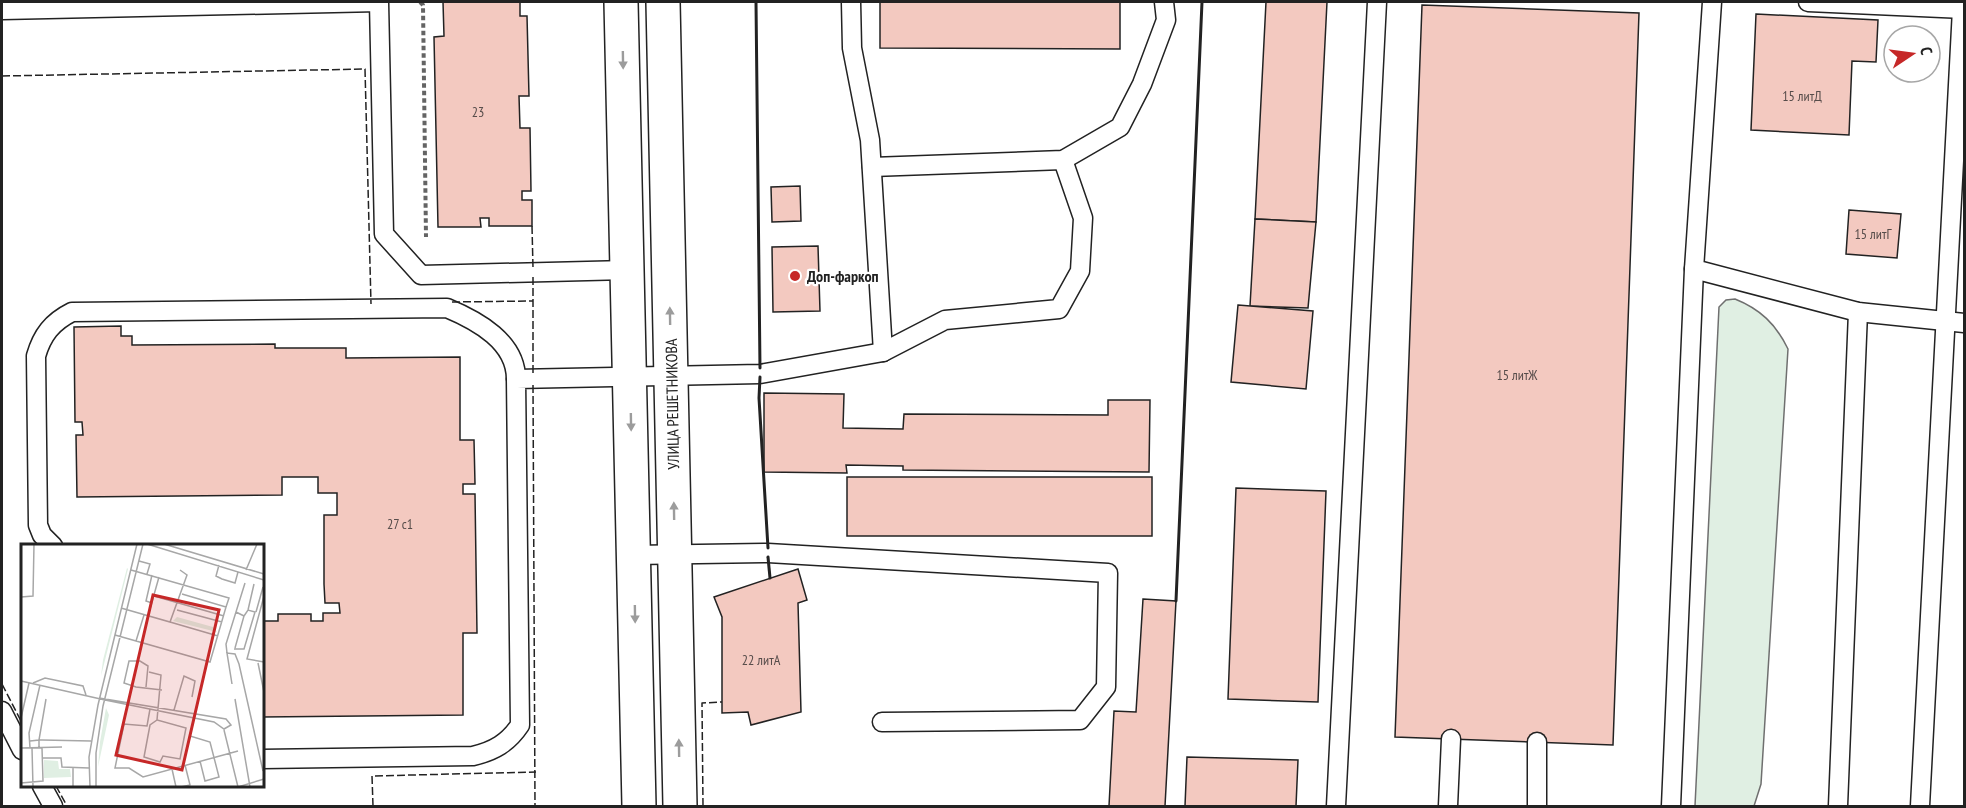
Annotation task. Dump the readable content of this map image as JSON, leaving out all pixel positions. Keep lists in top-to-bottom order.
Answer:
{
  "streets": {
    "street": ["УЛИЦА РЕШЕТНИКОВА"]
  },
  "places": ["Доп-фаркоп"],
  "house_numbers": [
    "15 литД",
    "23",
    "15 литГ",
    "15 литЖ",
    "27 с1",
    "22 литА"
  ],
  "north": "right"
}
